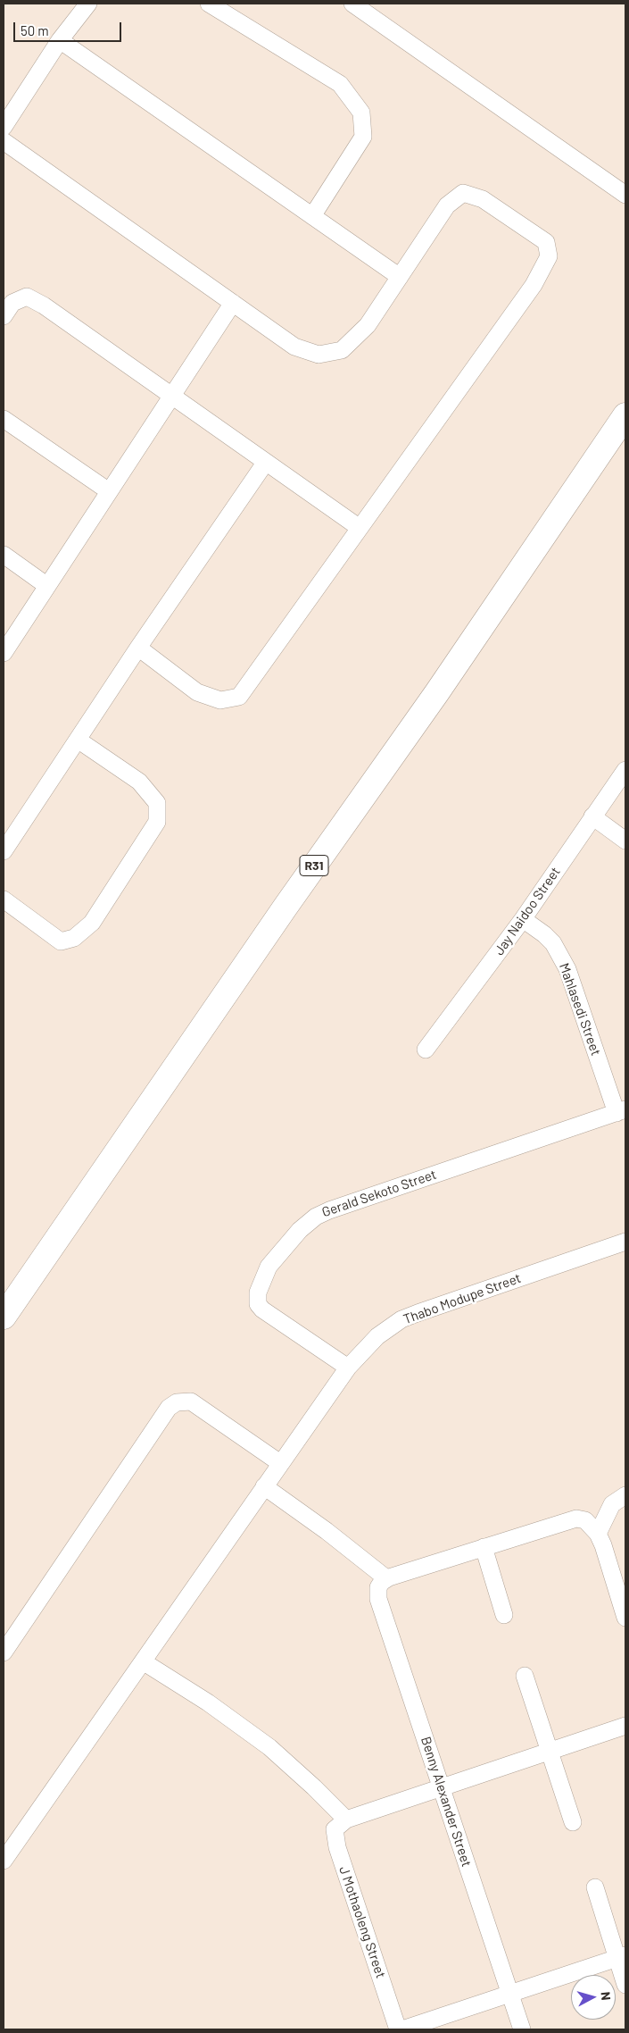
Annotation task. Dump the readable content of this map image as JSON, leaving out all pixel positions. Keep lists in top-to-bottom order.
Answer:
{
  "streets": {
    "main road": ["R31"],
    "street": [
      "Jay Naidoo Street",
      "Mahlasedi Street",
      "Gerald Sekoto Street",
      "Thabo Modupe Street",
      "Benny Alexander Street",
      "J Mothaoleng Street"
    ]
  },
  "crossings": [
    ["Jay Naidoo Street", "Mahlasedi Street"],
    ["Mahlasedi Street", "Gerald Sekoto Street"],
    ["Gerald Sekoto Street", "Thabo Modupe Street"]
  ],
  "scale_bar": "50 m",
  "north": "right"
}
